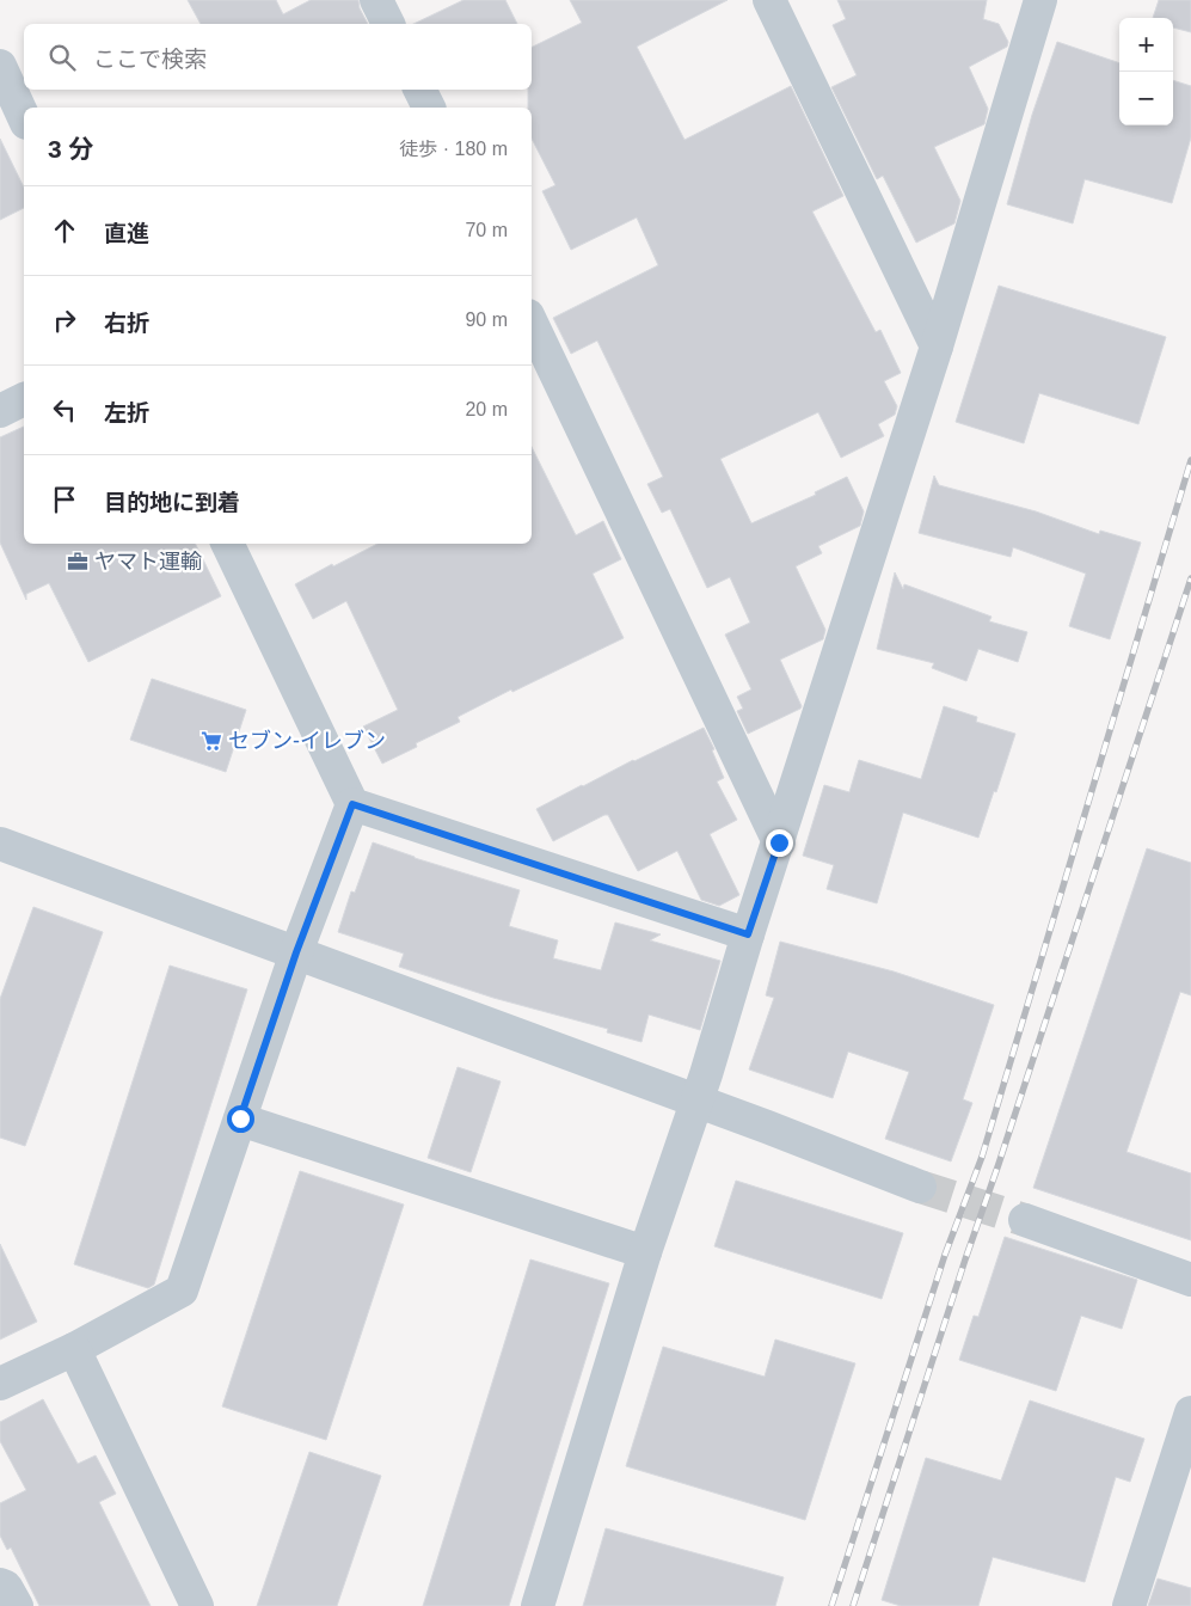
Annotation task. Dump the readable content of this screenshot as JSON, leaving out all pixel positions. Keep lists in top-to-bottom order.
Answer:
{
  "places": {
    "office": ["ヤマト運輸"],
    "supermarket": ["セブン-イレブン"]
  },
  "page": {
    "map_buttons": ["+", "−"],
    "search": "ここで検索",
    "heading": ["3 分", "徒歩 · 180 m"],
    "list": [
      ["直進", "70 m"],
      ["右折", "90 m"],
      ["左折", "20 m"],
      "目的地に到着"
    ]
  }
}
